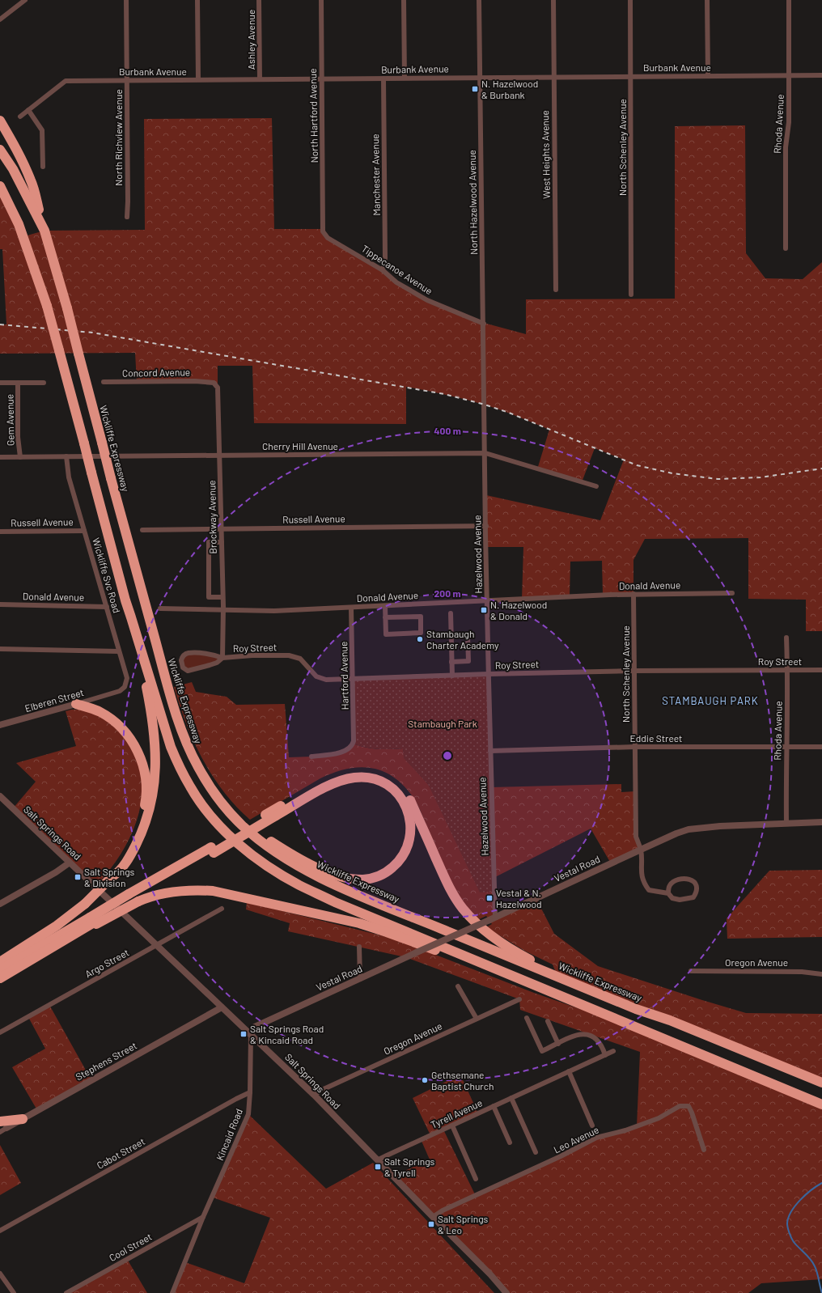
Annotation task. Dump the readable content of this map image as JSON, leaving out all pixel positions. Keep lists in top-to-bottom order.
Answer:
{
  "streets": {
    "highway": ["Wickliffe Expressway"],
    "street": [
      "Ashley Avenue",
      "Burbank Avenue",
      "North Hartford Avenue",
      "Rhoda Avenue",
      "North Richview Avenue",
      "North Schenley Avenue",
      "West Heights Avenue",
      "Manchester Avenue",
      "North Hazelwood Avenue",
      "Tippecanoe Avenue",
      "Concord Avenue",
      "Gem Avenue",
      "Cherry Hill Avenue",
      "Brockway Avenue",
      "Russell Avenue",
      "Hazelwood Avenue",
      "Wickliffe Svc Road",
      "Donald Avenue",
      "Roy Street",
      "Hartford Avenue",
      "Elberen Street",
      "Eddie Street",
      "Salt Springs Road",
      "Vestal Road",
      "Oregon Avenue",
      "Argo Street",
      "Stephens Street",
      "Tyrell Avenue",
      "Kincaid Road",
      "Leo Avenue",
      "Cabot Street",
      "Cool Street"
    ]
  },
  "crossings": [
    ["Ashley Avenue", "Burbank Avenue"],
    ["Burbank Avenue", "North Hartford Avenue"],
    ["Burbank Avenue", "Rhoda Avenue"],
    ["Burbank Avenue", "North Richview Avenue"],
    ["Burbank Avenue", "North Schenley Avenue"],
    ["Burbank Avenue", "West Heights Avenue"],
    ["Burbank Avenue", "Manchester Avenue"],
    ["Burbank Avenue", "North Hazelwood Avenue"],
    ["North Hartford Avenue", "Tippecanoe Avenue"],
    ["Rhoda Avenue", "Roy Street"],
    ["Rhoda Avenue", "Eddie Street"],
    ["Rhoda Avenue", "Vestal Road"],
    ["North Schenley Avenue", "Donald Avenue"],
    ["North Schenley Avenue", "Roy Street"],
    ["North Schenley Avenue", "Eddie Street"],
    ["North Schenley Avenue", "Vestal Road"],
    ["Manchester Avenue", "Tippecanoe Avenue"],
    ["North Hazelwood Avenue", "Tippecanoe Avenue"],
    ["North Hazelwood Avenue", "Hazelwood Avenue"],
    ["Concord Avenue", "Brockway Avenue"],
    ["Gem Avenue", "Cherry Hill Avenue"],
    ["Cherry Hill Avenue", "Brockway Avenue"],
    ["Cherry Hill Avenue", "Hazelwood Avenue"],
    ["Cherry Hill Avenue", "Wickliffe Svc Road"],
    ["Brockway Avenue", "Russell Avenue"],
    ["Brockway Avenue", "Donald Avenue"],
    ["Brockway Avenue", "Roy Street"],
    ["Russell Avenue", "Hazelwood Avenue"],
    ["Russell Avenue", "Wickliffe Svc Road"],
    ["Hazelwood Avenue", "Donald Avenue"],
    ["Hazelwood Avenue", "Roy Street"],
    ["Hazelwood Avenue", "Eddie Street"],
    ["Hazelwood Avenue", "Vestal Road"],
    ["Wickliffe Svc Road", "Donald Avenue"],
    ["Wickliffe Svc Road", "Elberen Street"],
    ["Donald Avenue", "Hartford Avenue"],
    ["Roy Street", "Hartford Avenue"],
    ["Salt Springs Road", "Vestal Road"],
    ["Salt Springs Road", "Oregon Avenue"],
    ["Salt Springs Road", "Argo Street"],
    ["Salt Springs Road", "Stephens Street"],
    ["Salt Springs Road", "Tyrell Avenue"],
    ["Salt Springs Road", "Kincaid Road"],
    ["Salt Springs Road", "Leo Avenue"],
    ["Vestal Road", "Kincaid Road"],
    ["Kincaid Road", "Cabot Street"],
    ["Kincaid Road", "Cool Street"]
  ],
  "districts": ["STAMBAUGH PARK"],
  "parks": ["Stambaugh Park"],
  "places": {
    "transit": [
      "N. Hazelwood & Burbank",
      "N. Hazelwood & Donald",
      "Salt Springs & Division",
      "Vestal & N. Hazelwood",
      "Salt Springs Road & Kincaid Road",
      "Salt Springs & Tyrell",
      "Salt Springs & Leo"
    ],
    "other": ["Stambaugh Charter Academy", "Gethsemane Baptist Church"]
  },
  "rings": ["400 m", "200 m"]
}
